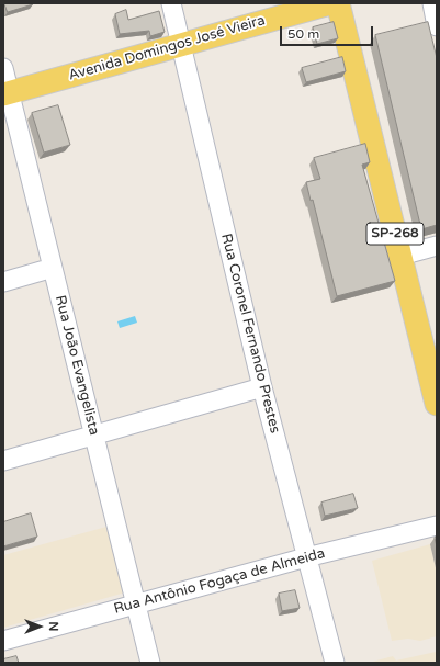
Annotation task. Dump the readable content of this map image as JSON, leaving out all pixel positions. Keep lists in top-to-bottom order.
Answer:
{
  "streets": {
    "main road": ["Avenida Domingos José Vieira", "SP-268"],
    "street": ["Rua Coronel Fernando Prestes", "Rua João Evangelista", "Rua Antônio Fogaça de Almeida"]
  },
  "crossings": [
    ["Avenida Domingos José Vieira", "Rua Coronel Fernando Prestes"],
    ["Avenida Domingos José Vieira", "Rua João Evangelista"],
    ["Rua Coronel Fernando Prestes", "Rua Antônio Fogaça de Almeida"],
    ["Rua João Evangelista", "Rua Antônio Fogaça de Almeida"]
  ],
  "scale_bar": "50 m",
  "north": "right"
}
